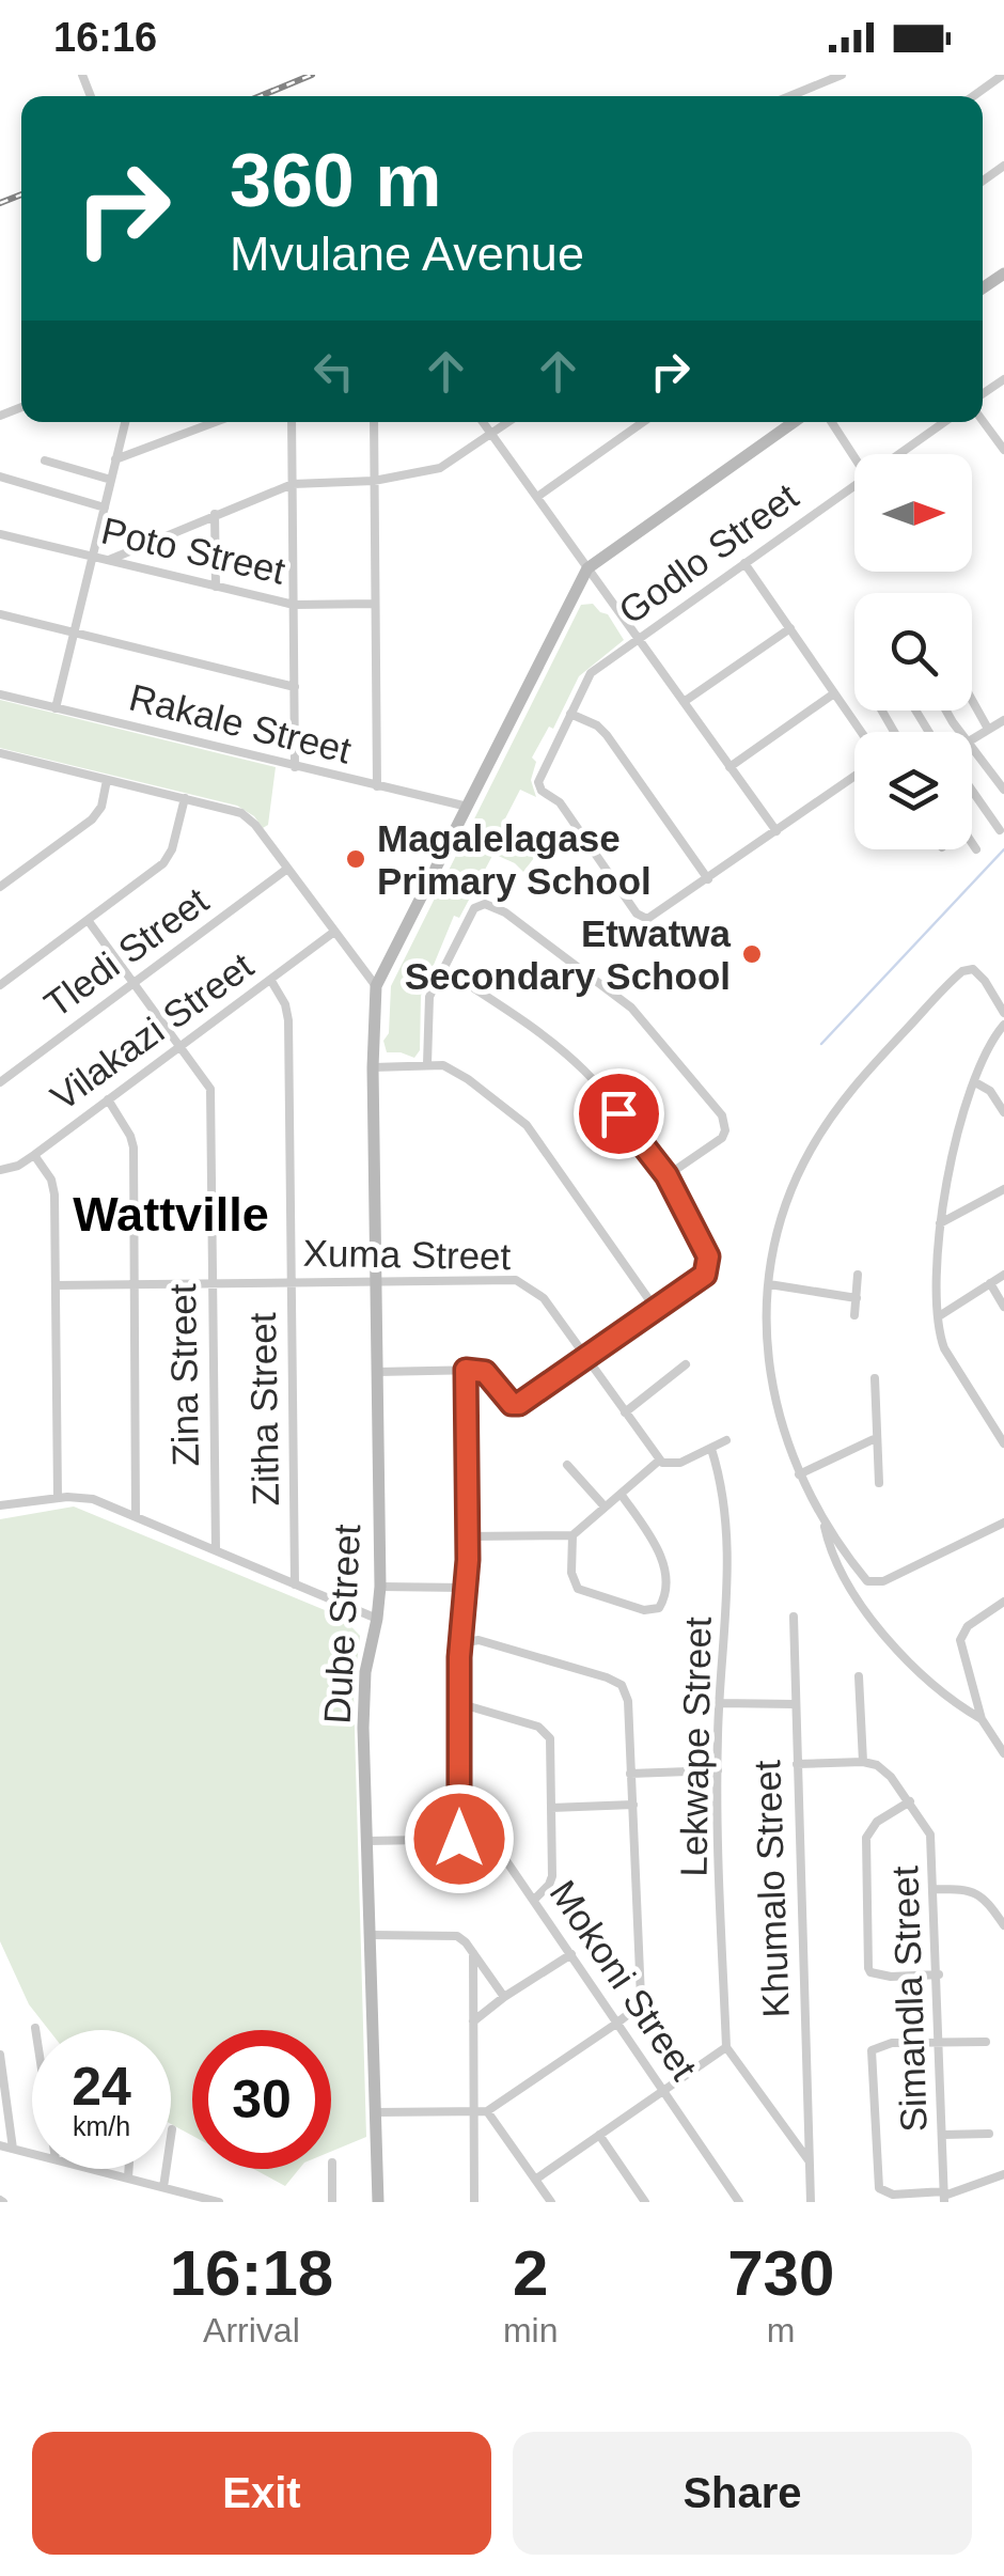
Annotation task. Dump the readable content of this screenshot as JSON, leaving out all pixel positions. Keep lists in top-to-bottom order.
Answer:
{
  "streets": {
    "street": [
      "Poto Street",
      "Godlo Street",
      "Rakale Street",
      "Tledi Street",
      "Vilakazi Street",
      "Xuma Street",
      "Zina Street",
      "Zitha Street",
      "Dube Street",
      "Lekwape Street",
      "Khumalo Street",
      "Mokoni Street",
      "Simandla Street"
    ]
  },
  "crossings": [
    ["Tledi Street", "Zina Street"],
    ["Vilakazi Street", "Zina Street"],
    ["Vilakazi Street", "Zitha Street"],
    ["Xuma Street", "Zina Street"],
    ["Xuma Street", "Zitha Street"],
    ["Xuma Street", "Dube Street"],
    ["Dube Street", "Mokoni Street"],
    ["Lekwape Street", "Khumalo Street"]
  ],
  "districts": ["Wattville"],
  "places": ["Magalelagase Primary School", "Etwatwa Secondary School"],
  "north": "right",
  "page": {
    "status": "16:16",
    "turn": ["360 m", "Mvulane Avenue"],
    "speed": "24 km/h",
    "limit": "30",
    "eta": [
      "16:18",
      "Arrival",
      "2",
      "min",
      "730",
      "m"
    ],
    "buttons": ["Exit", "Share"]
  }
}
